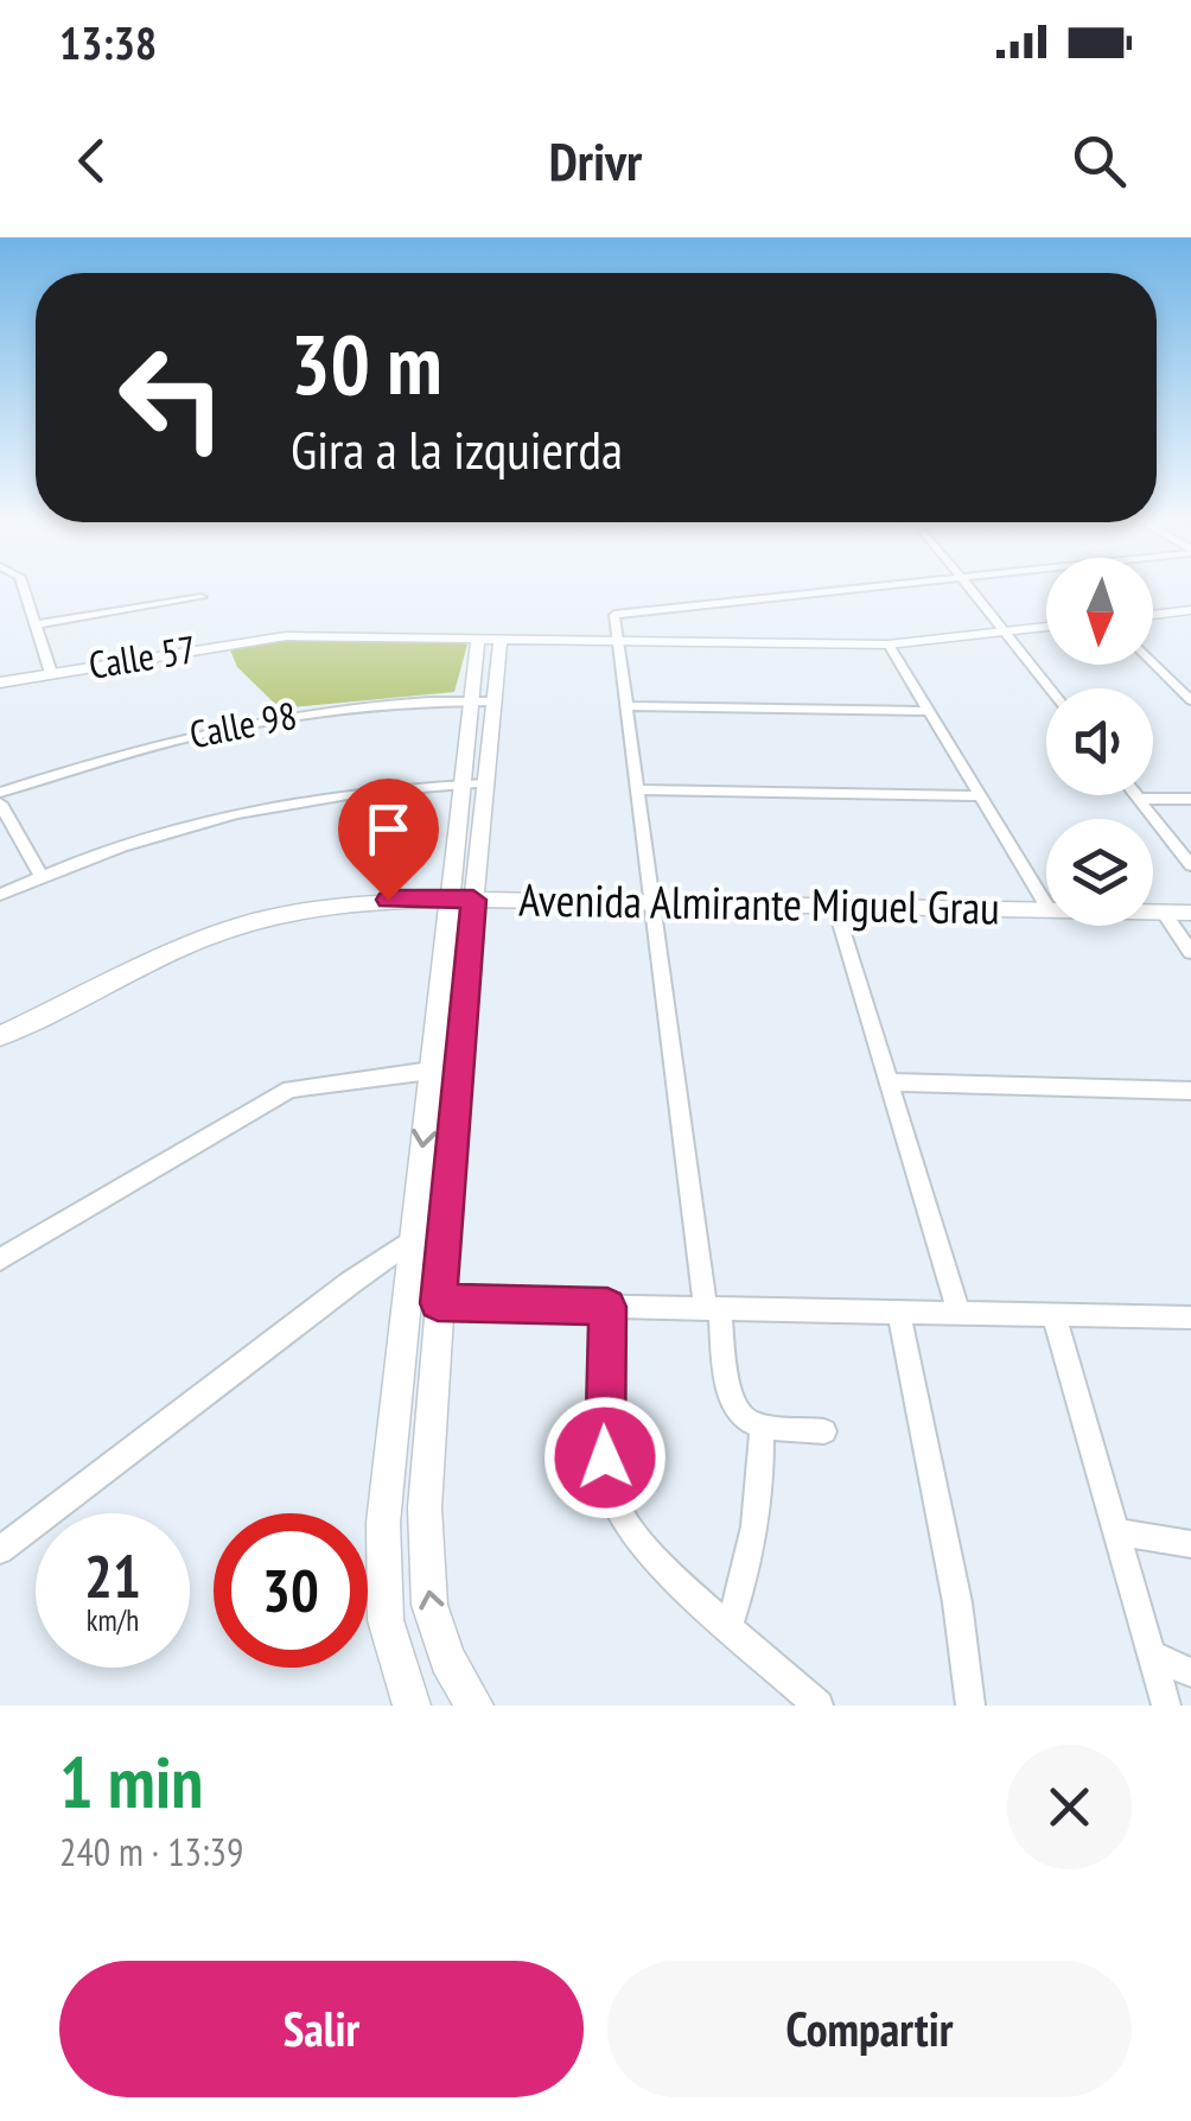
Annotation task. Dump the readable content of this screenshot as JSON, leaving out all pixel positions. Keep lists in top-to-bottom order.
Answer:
{
  "streets": {
    "street": ["Calle 57", "Calle 98", "Avenida Almirante Miguel Grau"]
  },
  "north": "bottom",
  "page": {
    "status": "13:38",
    "header": "Drivr",
    "turn": ["30 m", "Gira a la izquierda"],
    "speed": "21 km/h",
    "limit": "30",
    "heading": ["1 min", "240 m · 13:39"],
    "buttons": ["Salir", "Compartir"]
  }
}
